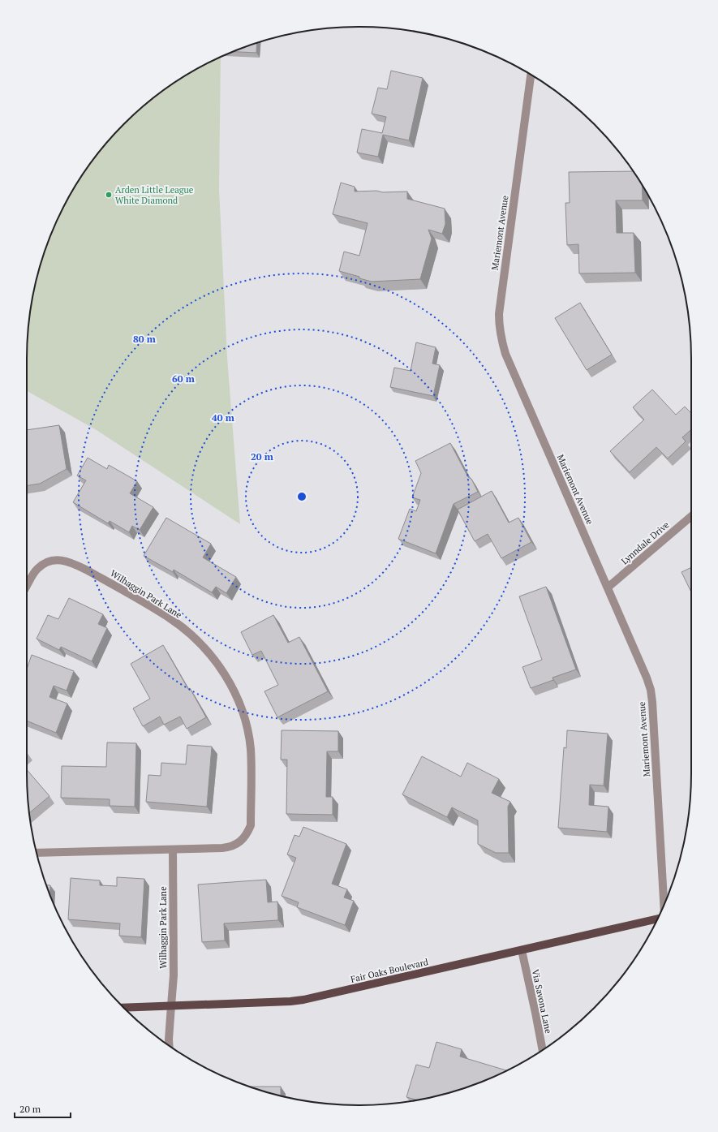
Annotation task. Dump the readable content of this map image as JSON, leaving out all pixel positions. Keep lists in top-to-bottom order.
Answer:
{
  "streets": {
    "main road": ["Fair Oaks Boulevard"],
    "street": [
      "Mariemont Avenue",
      "Lynndale Drive",
      "Wilhaggin Park Lane",
      "Via Savona Lane"
    ]
  },
  "crossings": [
    ["Mariemont Avenue", "Lynndale Drive"],
    ["Wilhaggin Park Lane", "Fair Oaks Boulevard"],
    ["Fair Oaks Boulevard", "Via Savona Lane"]
  ],
  "places": ["Arden Little League White Diamond"],
  "scale_bar": "20 m",
  "rings": [
    "80 m",
    "60 m",
    "40 m",
    "20 m"
  ]
}
